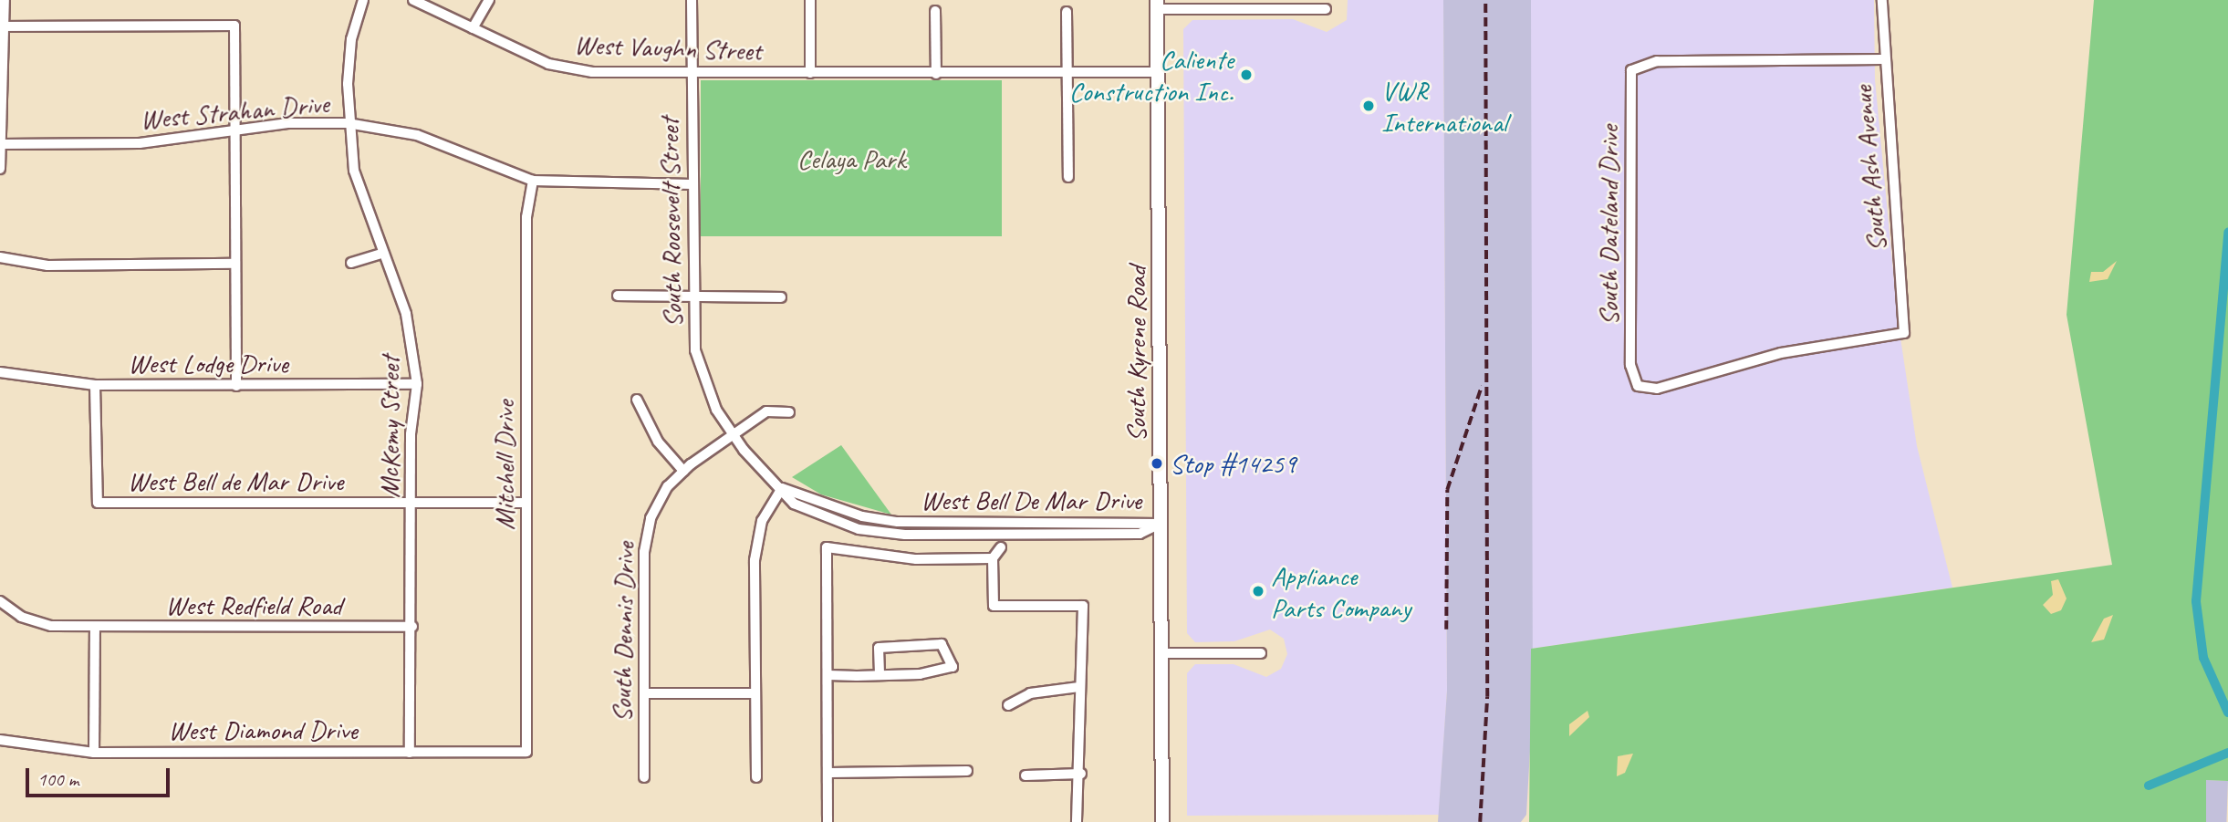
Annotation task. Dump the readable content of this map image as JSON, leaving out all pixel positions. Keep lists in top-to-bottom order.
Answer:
{
  "streets": {
    "main road": ["South Kyrene Road"],
    "street": [
      "West Vaughn Street",
      "West Strahan Drive",
      "South Ash Avenue",
      "South Roosevelt Street",
      "South Dateland Drive",
      "West Lodge Drive",
      "McKemy Street",
      "Mitchell Drive",
      "West Bell de Mar Drive",
      "West Bell De Mar Drive",
      "West Redfield Road",
      "South Dennis Drive",
      "West Diamond Drive"
    ]
  },
  "crossings": [
    ["West Vaughn Street", "South Roosevelt Street"],
    ["West Vaughn Street", "South Kyrene Road"],
    ["West Strahan Drive", "South Roosevelt Street"],
    ["West Strahan Drive", "McKemy Street"],
    ["West Strahan Drive", "Mitchell Drive"],
    ["South Ash Avenue", "South Dateland Drive"],
    ["South Roosevelt Street", "West Bell De Mar Drive"],
    ["South Roosevelt Street", "South Dennis Drive"],
    ["South Kyrene Road", "West Bell De Mar Drive"],
    ["West Lodge Drive", "McKemy Street"],
    ["West Lodge Drive", "West Bell de Mar Drive"],
    ["McKemy Street", "West Bell de Mar Drive"],
    ["McKemy Street", "West Redfield Road"],
    ["McKemy Street", "West Diamond Drive"],
    ["Mitchell Drive", "West Bell de Mar Drive"],
    ["Mitchell Drive", "West Diamond Drive"],
    ["West Bell De Mar Drive", "South Dennis Drive"]
  ],
  "parks": ["Celaya Park"],
  "places": [
    "Caliente Construction Inc.",
    "VWR International",
    "Stop #14259",
    "Appliance Parts Company"
  ],
  "scale_bar": "100 m"
}
